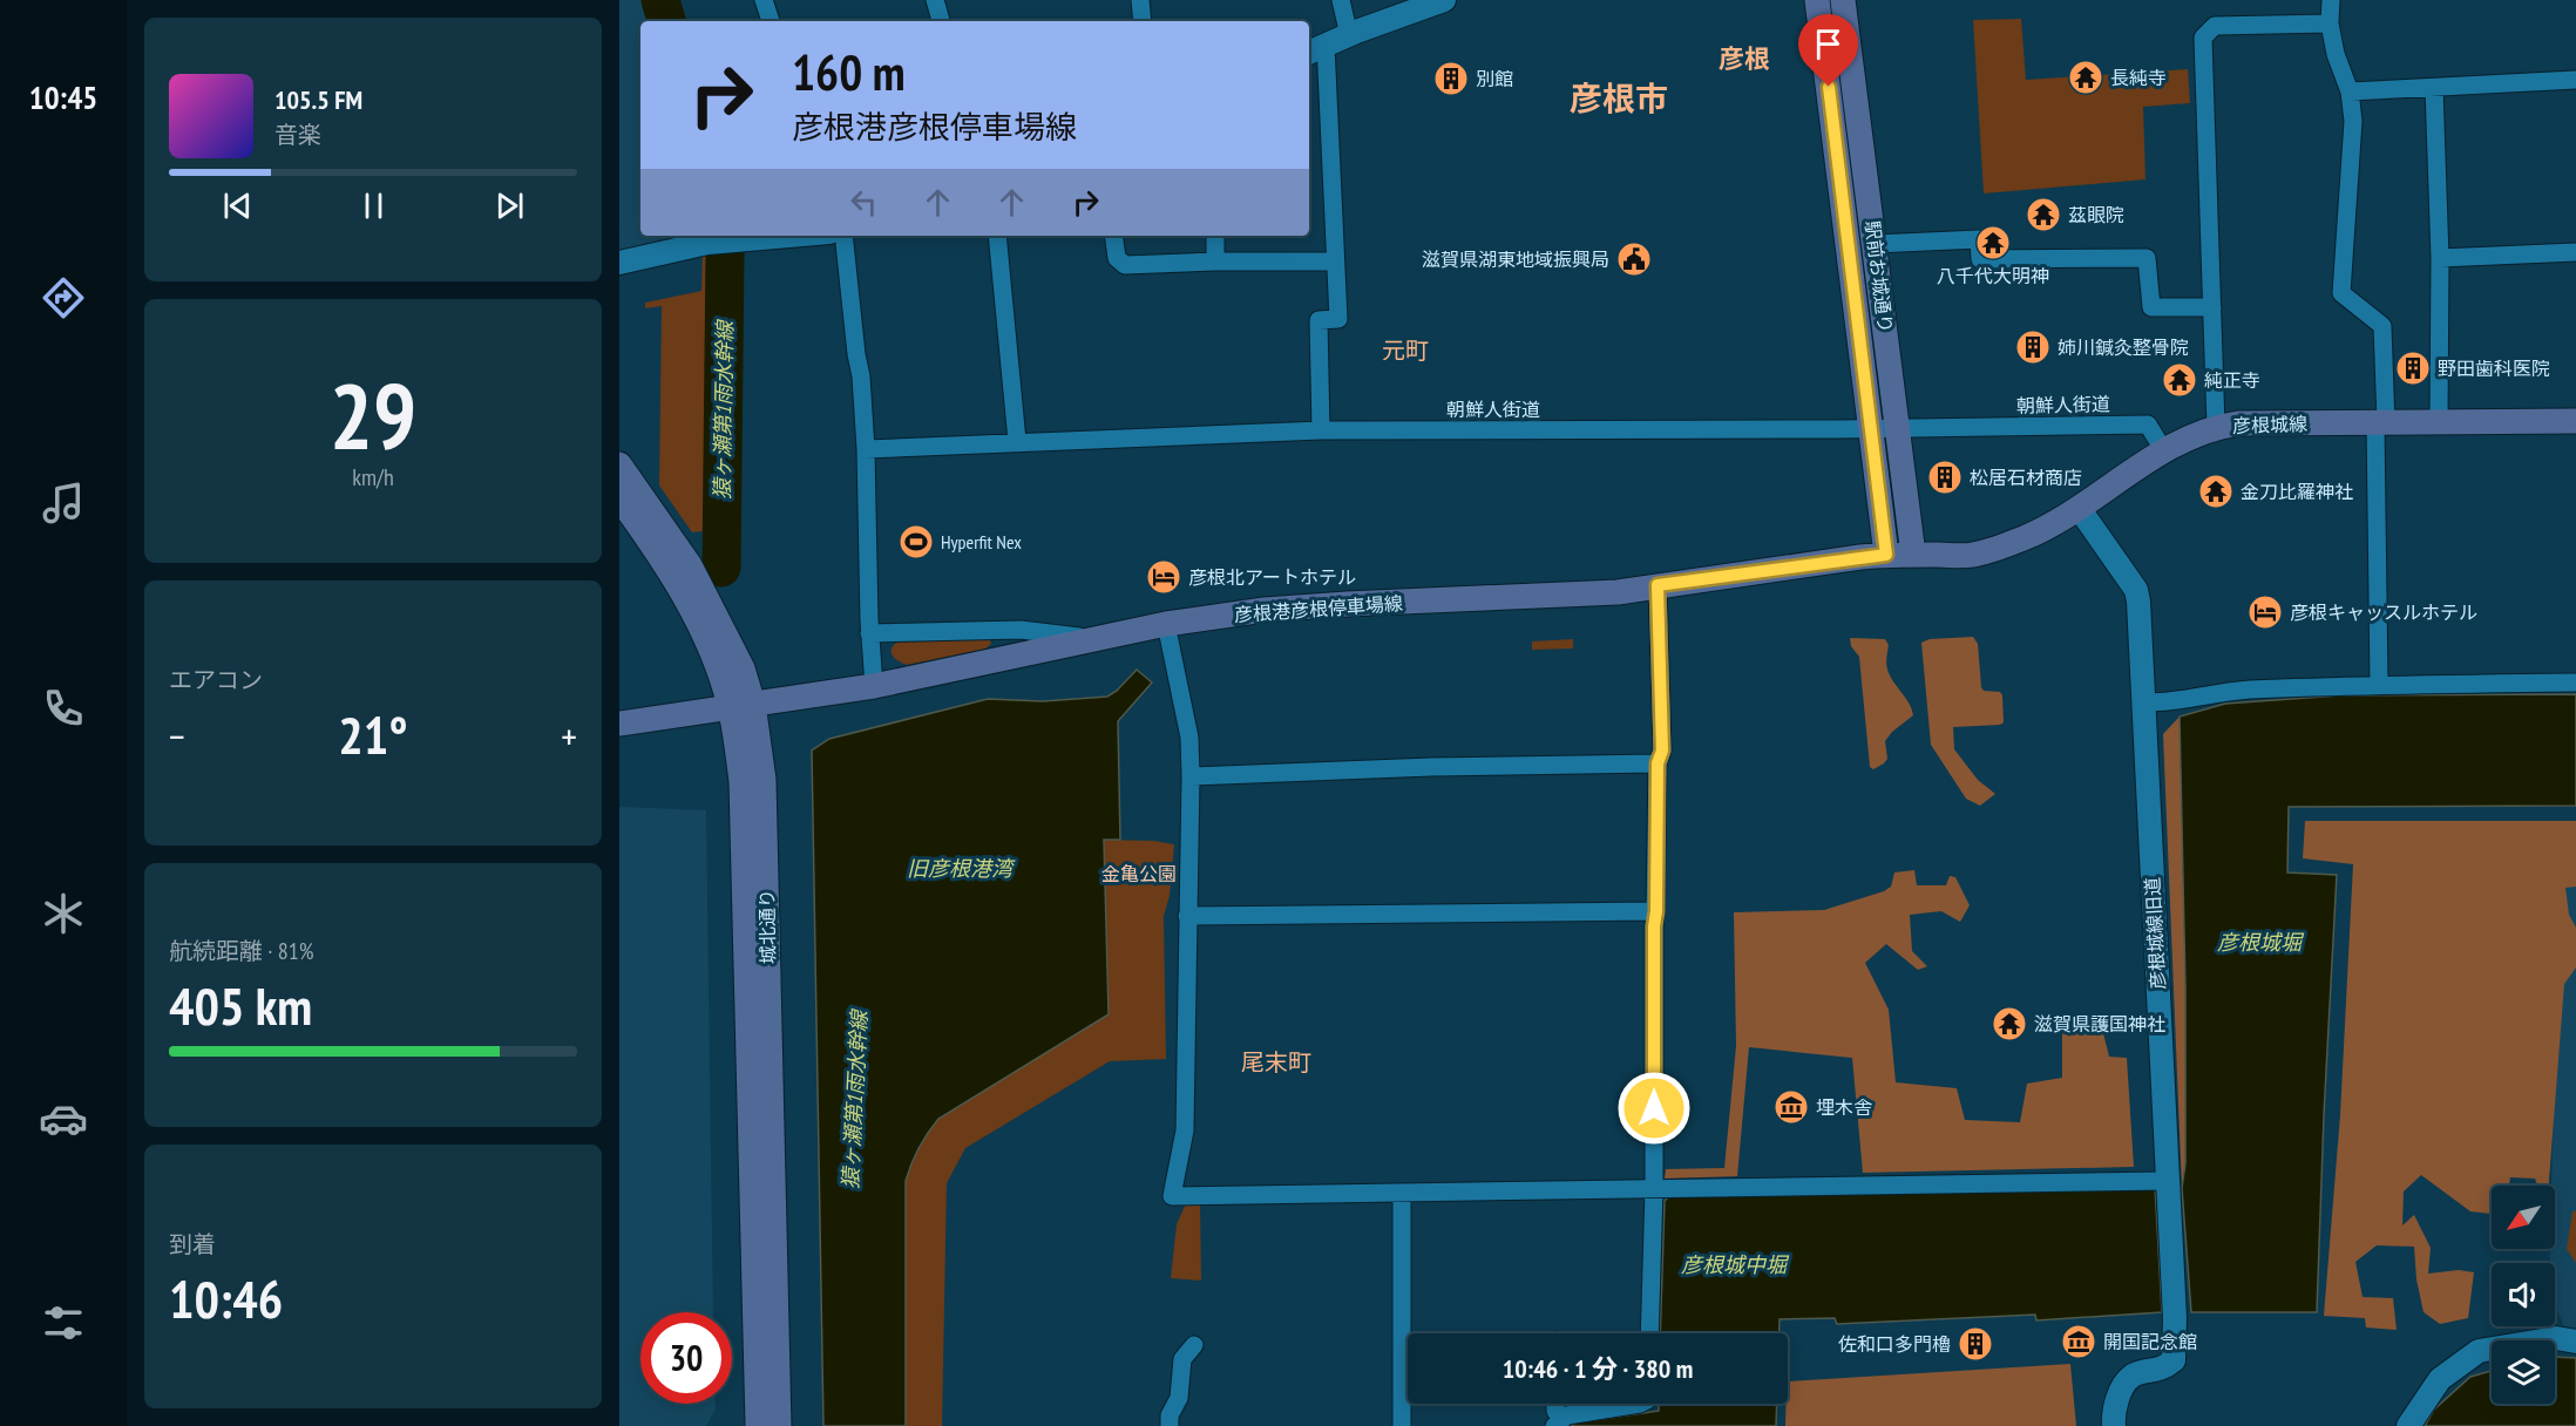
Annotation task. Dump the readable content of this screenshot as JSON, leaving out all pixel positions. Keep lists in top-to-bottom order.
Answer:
{
  "streets": {
    "main road": [
      "駅前お城通り",
      "彦根城線",
      "彦根港彦根停車場線",
      "城北通り"
    ],
    "street": ["朝鮮人街道", "彦根城線旧道"]
  },
  "crossings": [
    ["駅前お城通り", "朝鮮人街道"],
    ["駅前お城通り", "彦根城線"],
    ["駅前お城通り", "彦根港彦根停車場線"],
    ["朝鮮人街道", "彦根城線"],
    ["彦根城線", "彦根港彦根停車場線"],
    ["彦根城線", "彦根城線旧道"],
    ["彦根港彦根停車場線", "城北通り"]
  ],
  "districts": [
    "彦根",
    "彦根市",
    "元町",
    "尾末町"
  ],
  "water": [
    "猿ヶ瀬第1雨水幹線",
    "旧彦根港湾",
    "彦根城堀",
    "彦根城中堀"
  ],
  "parks": ["金亀公園"],
  "places": {
    "temple": [
      "長純寺",
      "茲眼院",
      "八千代大明神",
      "純正寺",
      "金刀比羅神社",
      "滋賀県護国神社"
    ],
    "building": [
      "別館",
      "姉川鍼灸整骨院",
      "野田歯科医院",
      "松居石材商店",
      "佐和口多門櫓"
    ],
    "public building": ["滋賀県湖東地域振興局"],
    "sports": ["Hyperfit Nex"],
    "hotel": ["彦根北アートホテル", "彦根キャッスルホテル"],
    "museum": ["埋木舎", "開国記念館"]
  },
  "north": "bottom left",
  "page": {
    "tabs": "10:45",
    "turn": ["160 m", "彦根港彦根停車場線"],
    "song": ["105.5 FM", "音楽"],
    "tile": [
      ["29", "km/h"],
      "エアコン",
      ["航続距離 · 81%", "405 km"],
      ["到着", "10:46"]
    ],
    "heat": ["−", "21°", "+"],
    "limit": "30",
    "trip": "10:46 · 1 分 · 380 m"
  }
}
